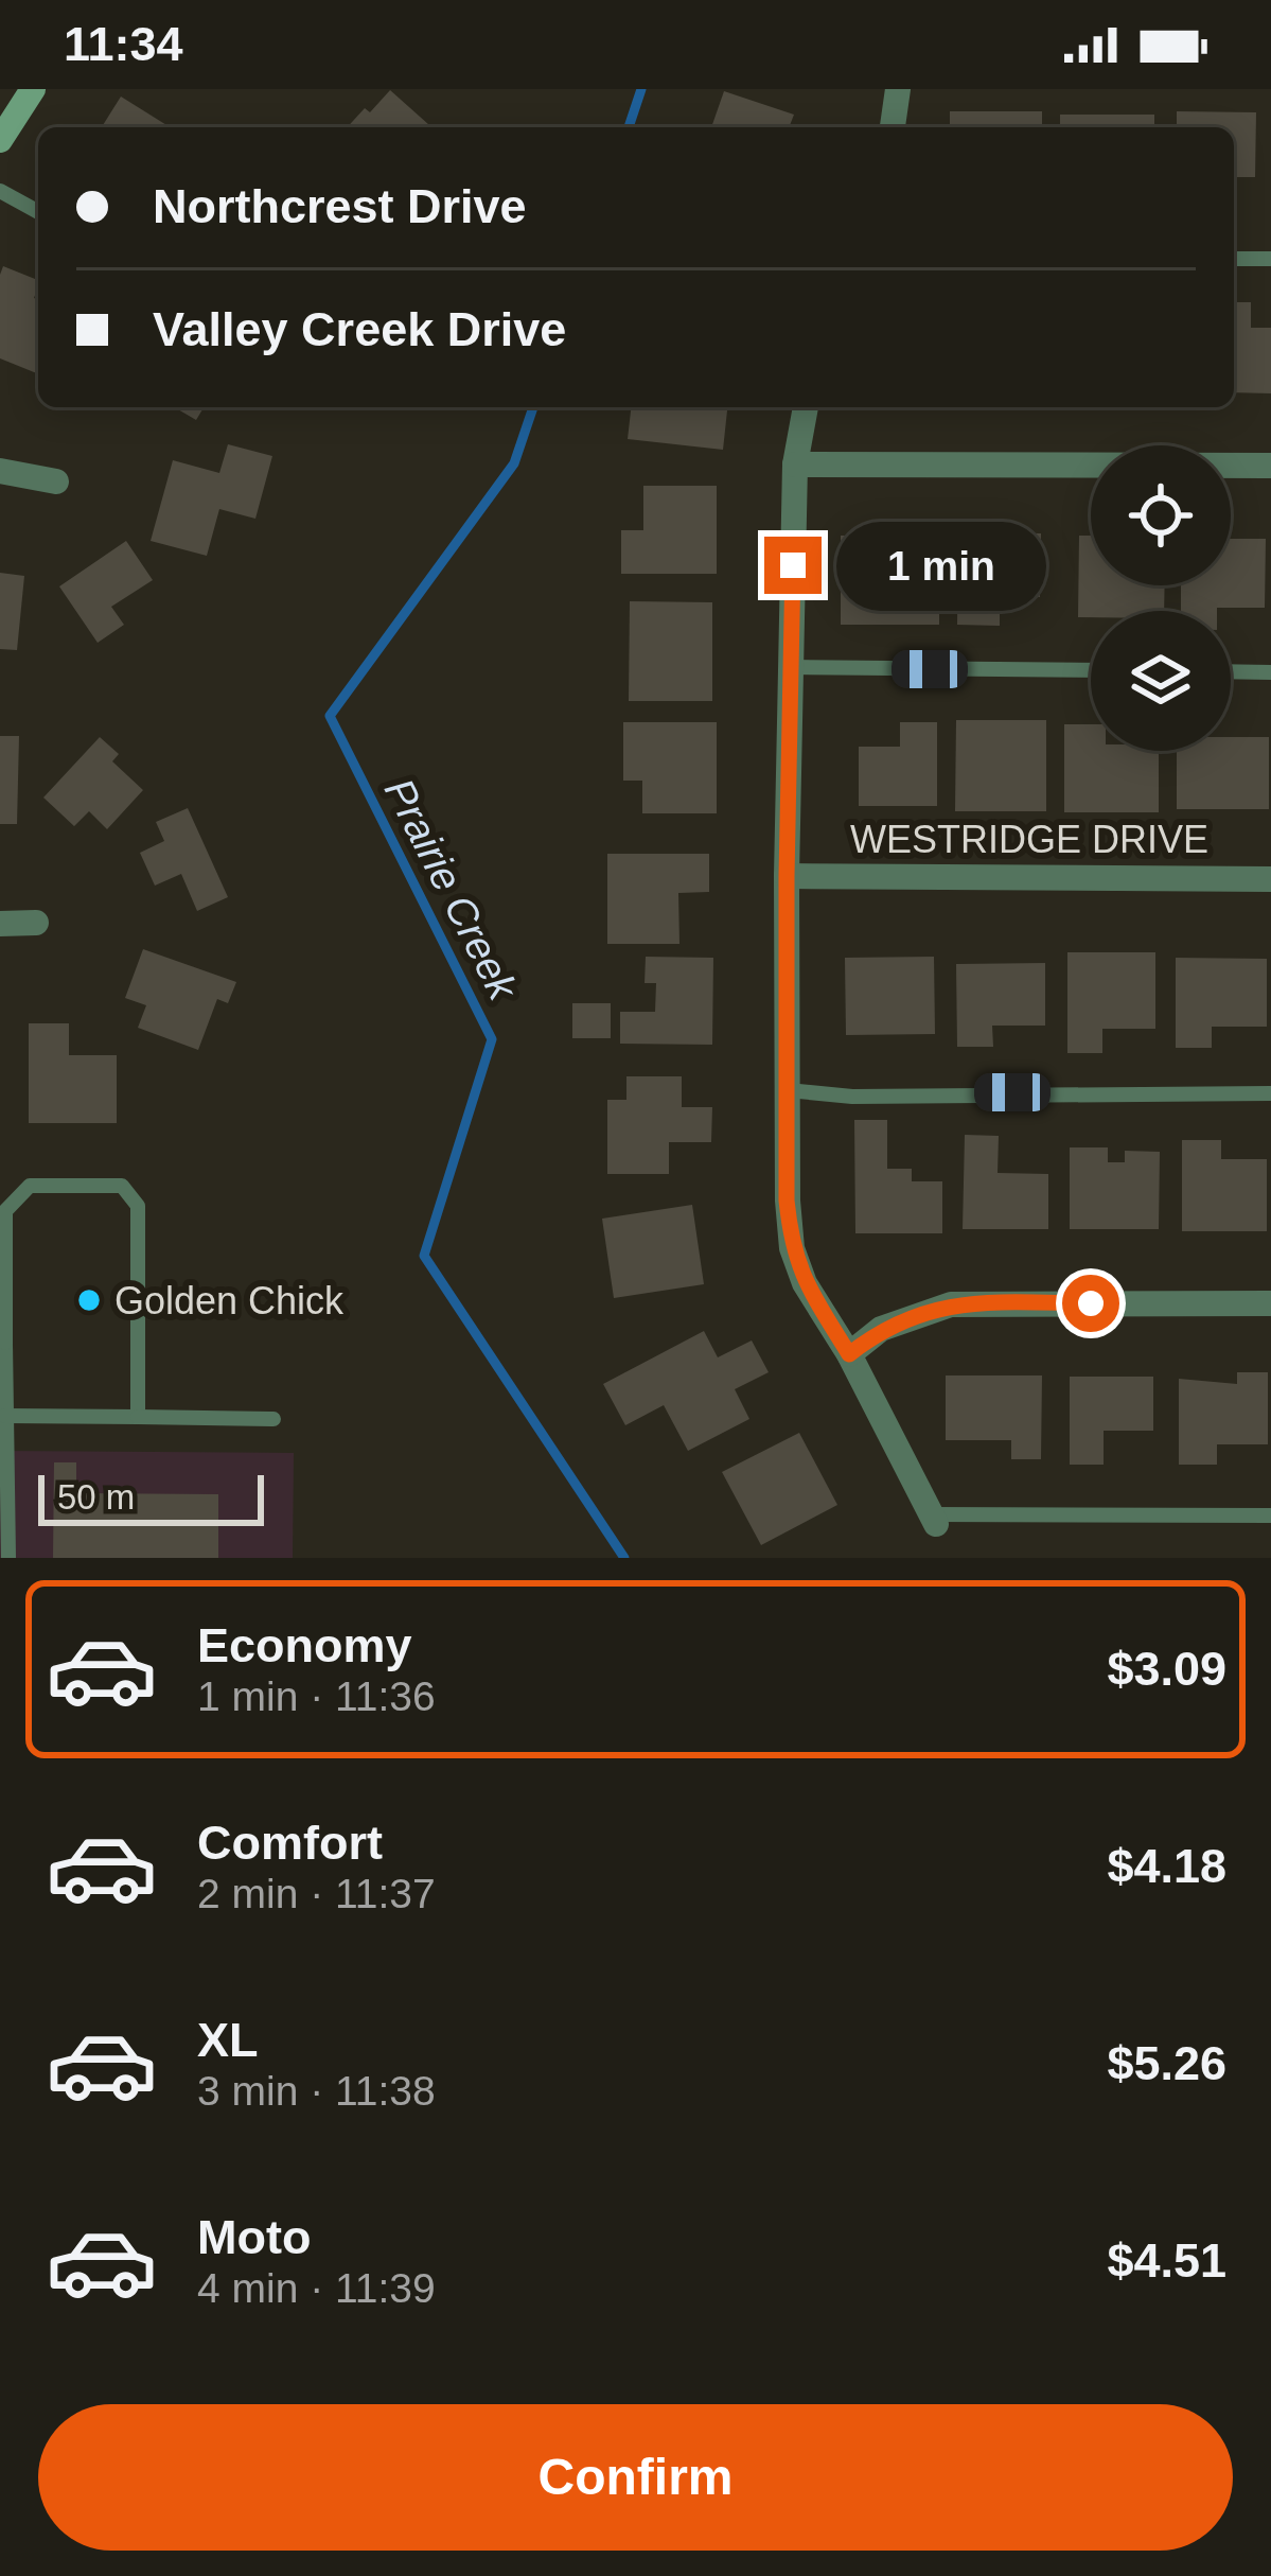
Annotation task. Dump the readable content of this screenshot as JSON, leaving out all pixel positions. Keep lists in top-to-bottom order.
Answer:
{
  "streets": {
    "street": ["WESTRIDGE DRIVE"]
  },
  "water": ["Prairie Creek"],
  "places": ["Golden Chick"],
  "scale_bar": "50 m",
  "page": {
    "status": "11:34",
    "banner": ["Northcrest Drive", "Valley Creek Drive"],
    "bubble": "1 min",
    "scale": "50 m",
    "list": [
      {
        "name": "Economy",
        "note": "1 min · 11:36",
        "value": "$3.09"
      },
      {
        "name": "Comfort",
        "note": "2 min · 11:37",
        "value": "$4.18"
      },
      {
        "name": "XL",
        "note": "3 min · 11:38",
        "value": "$5.26"
      },
      {
        "name": "Moto",
        "note": "4 min · 11:39",
        "value": "$4.51"
      }
    ],
    "buttons": "Confirm"
  }
}
